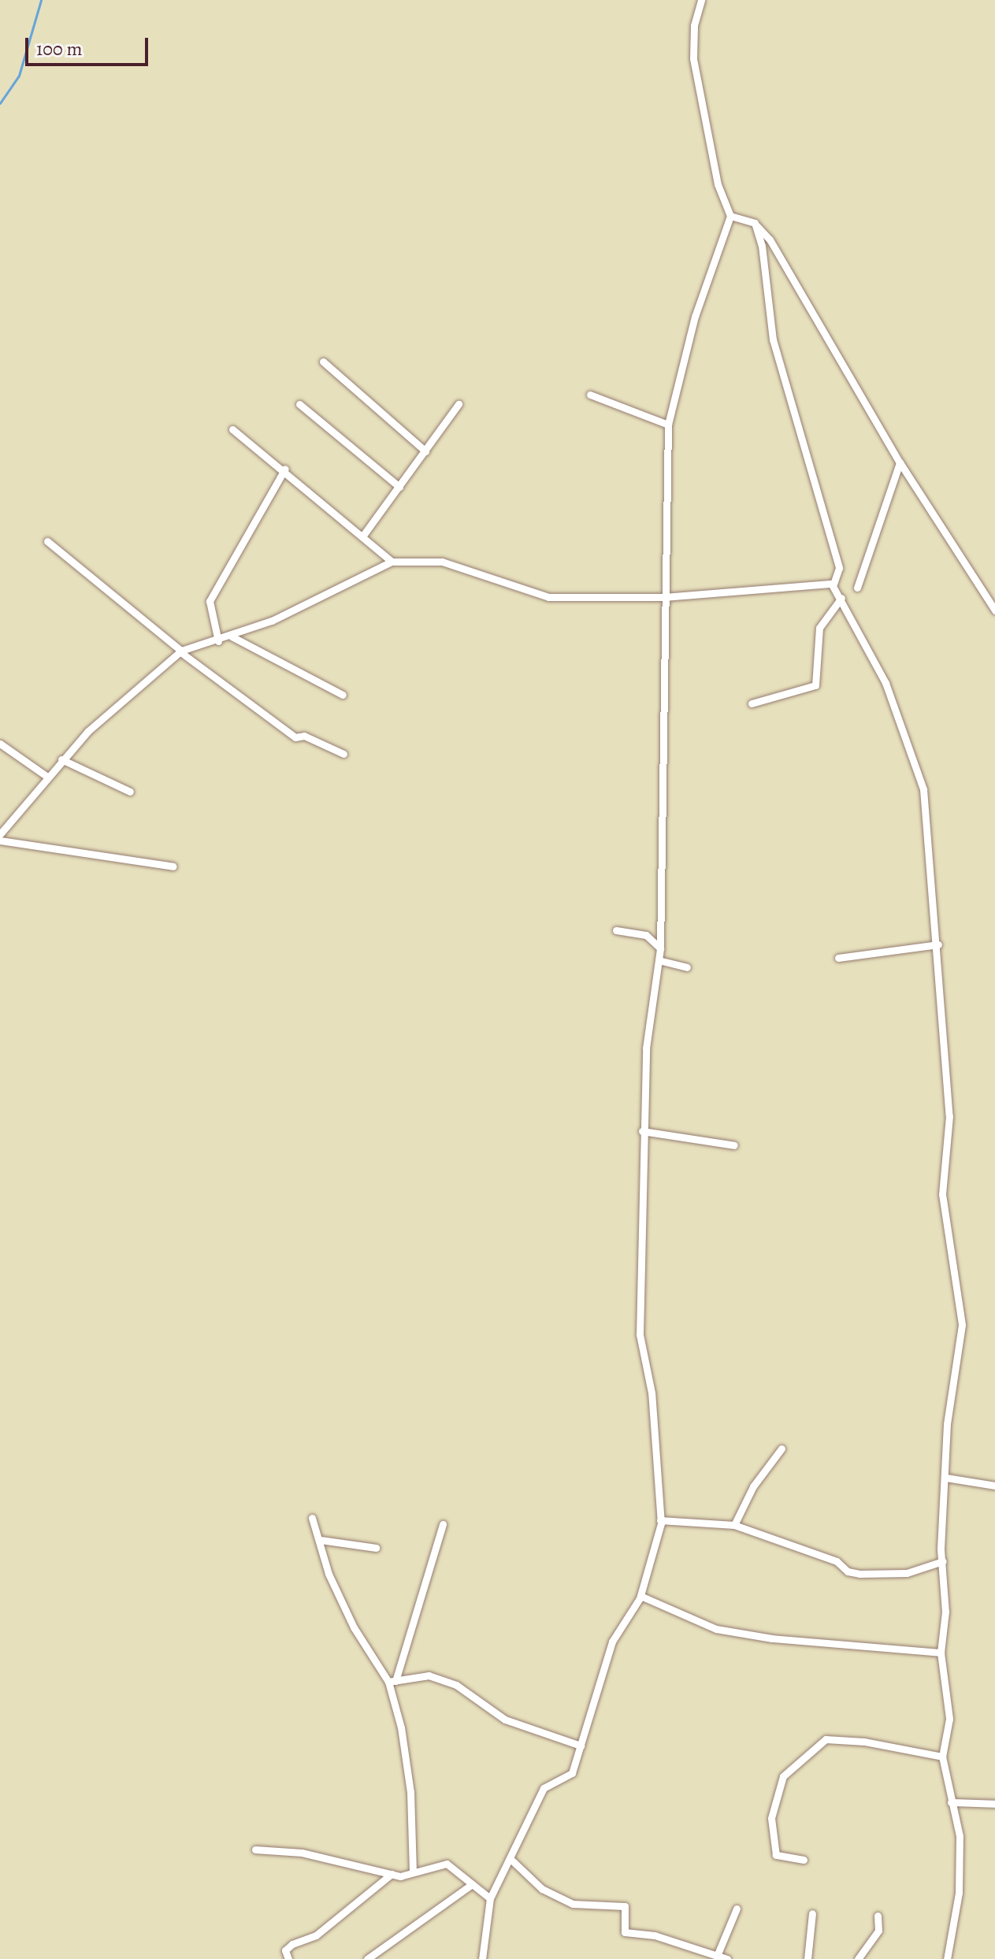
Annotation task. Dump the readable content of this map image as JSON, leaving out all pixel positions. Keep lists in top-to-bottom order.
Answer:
{
  "scale_bar": "100 m"
}
